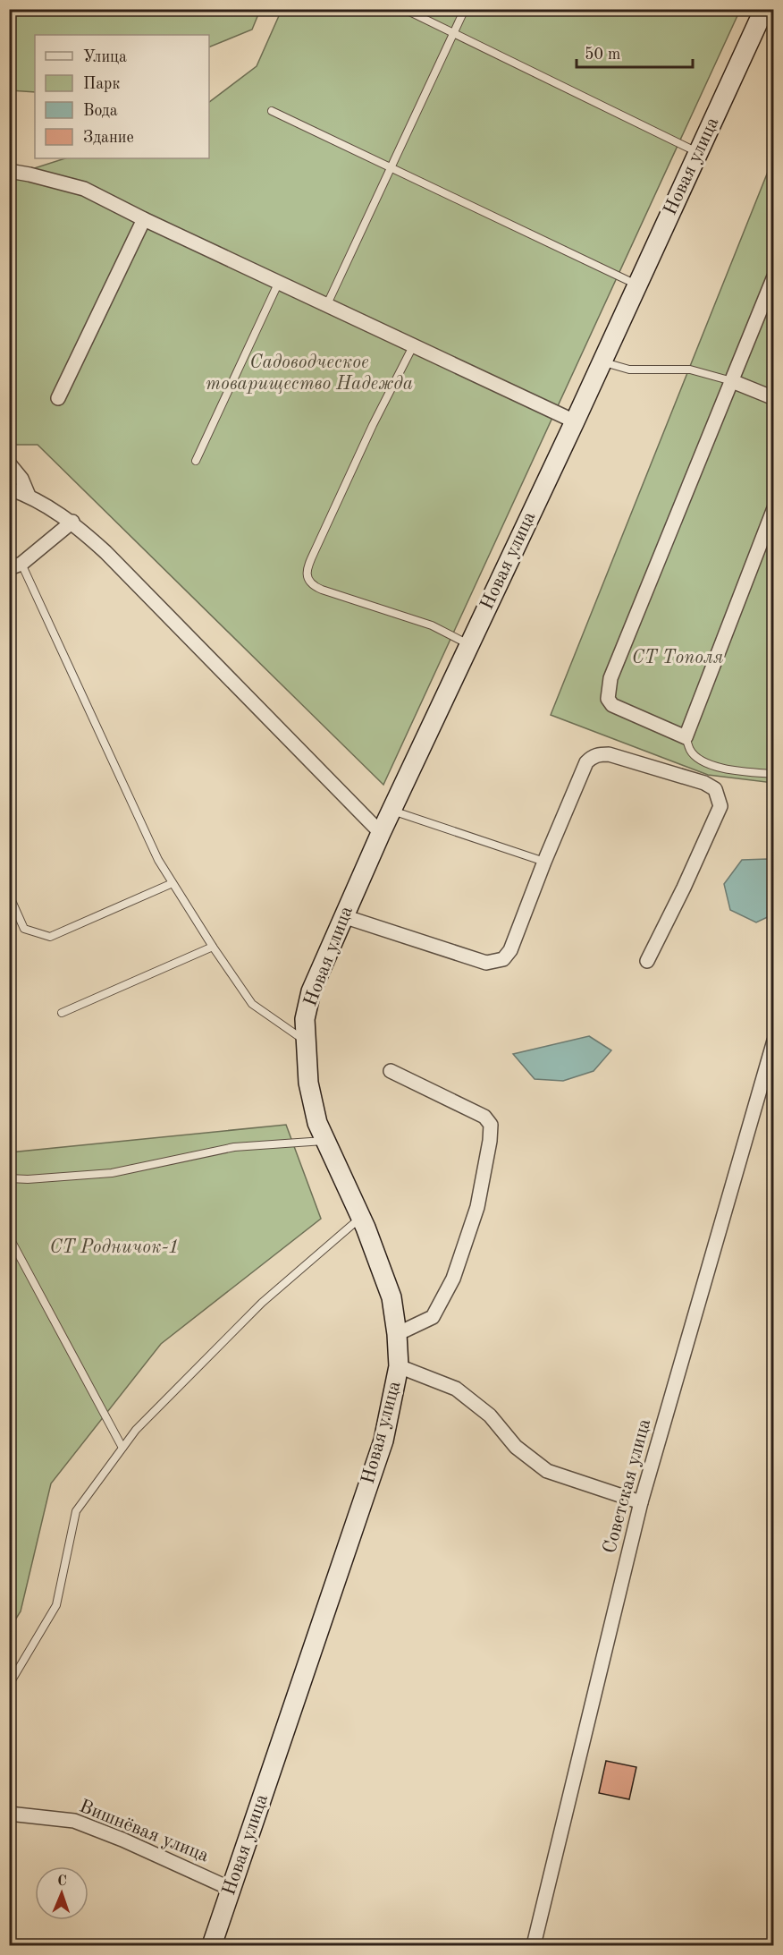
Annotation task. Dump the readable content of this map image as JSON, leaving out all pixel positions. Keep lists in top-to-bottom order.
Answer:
{
  "streets": {
    "street": ["Новая улица", "Советская улица", "Вишнёвая улица"]
  },
  "crossings": [
    ["Новая улица", "Вишнёвая улица"]
  ],
  "parks": ["Садоводческое товарищество Надежда", "СТ Тополя", "СТ Родничок-1"],
  "legend": [
    "Улица",
    "Парк",
    "Вода",
    "Здание"
  ],
  "scale_bar": "50 m",
  "north": "top"
}
